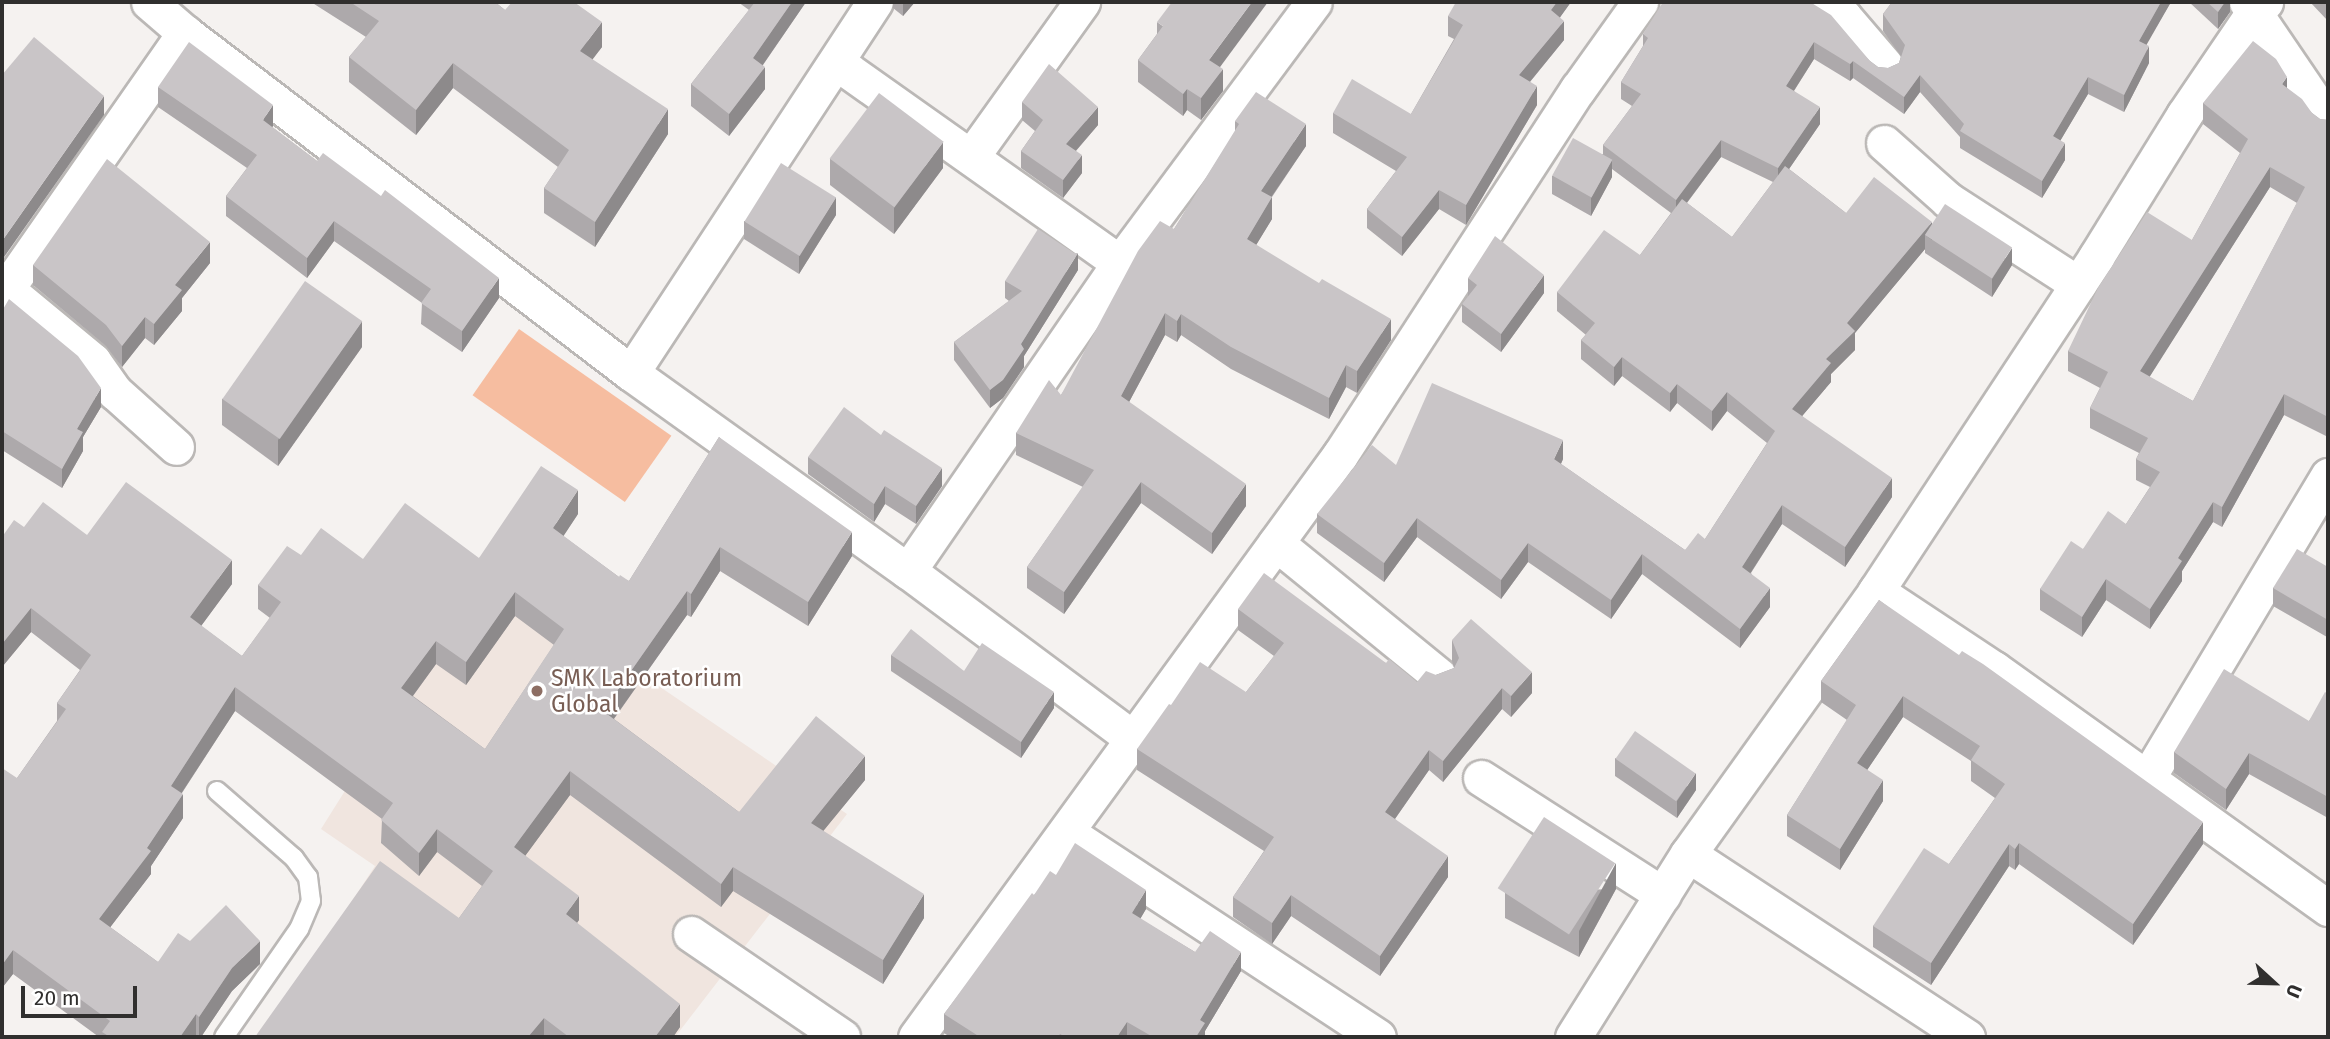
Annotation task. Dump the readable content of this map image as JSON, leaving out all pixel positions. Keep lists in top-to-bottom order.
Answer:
{
  "places": ["SMK Laboratorium Global"],
  "scale_bar": "20 m",
  "north": "right"
}
